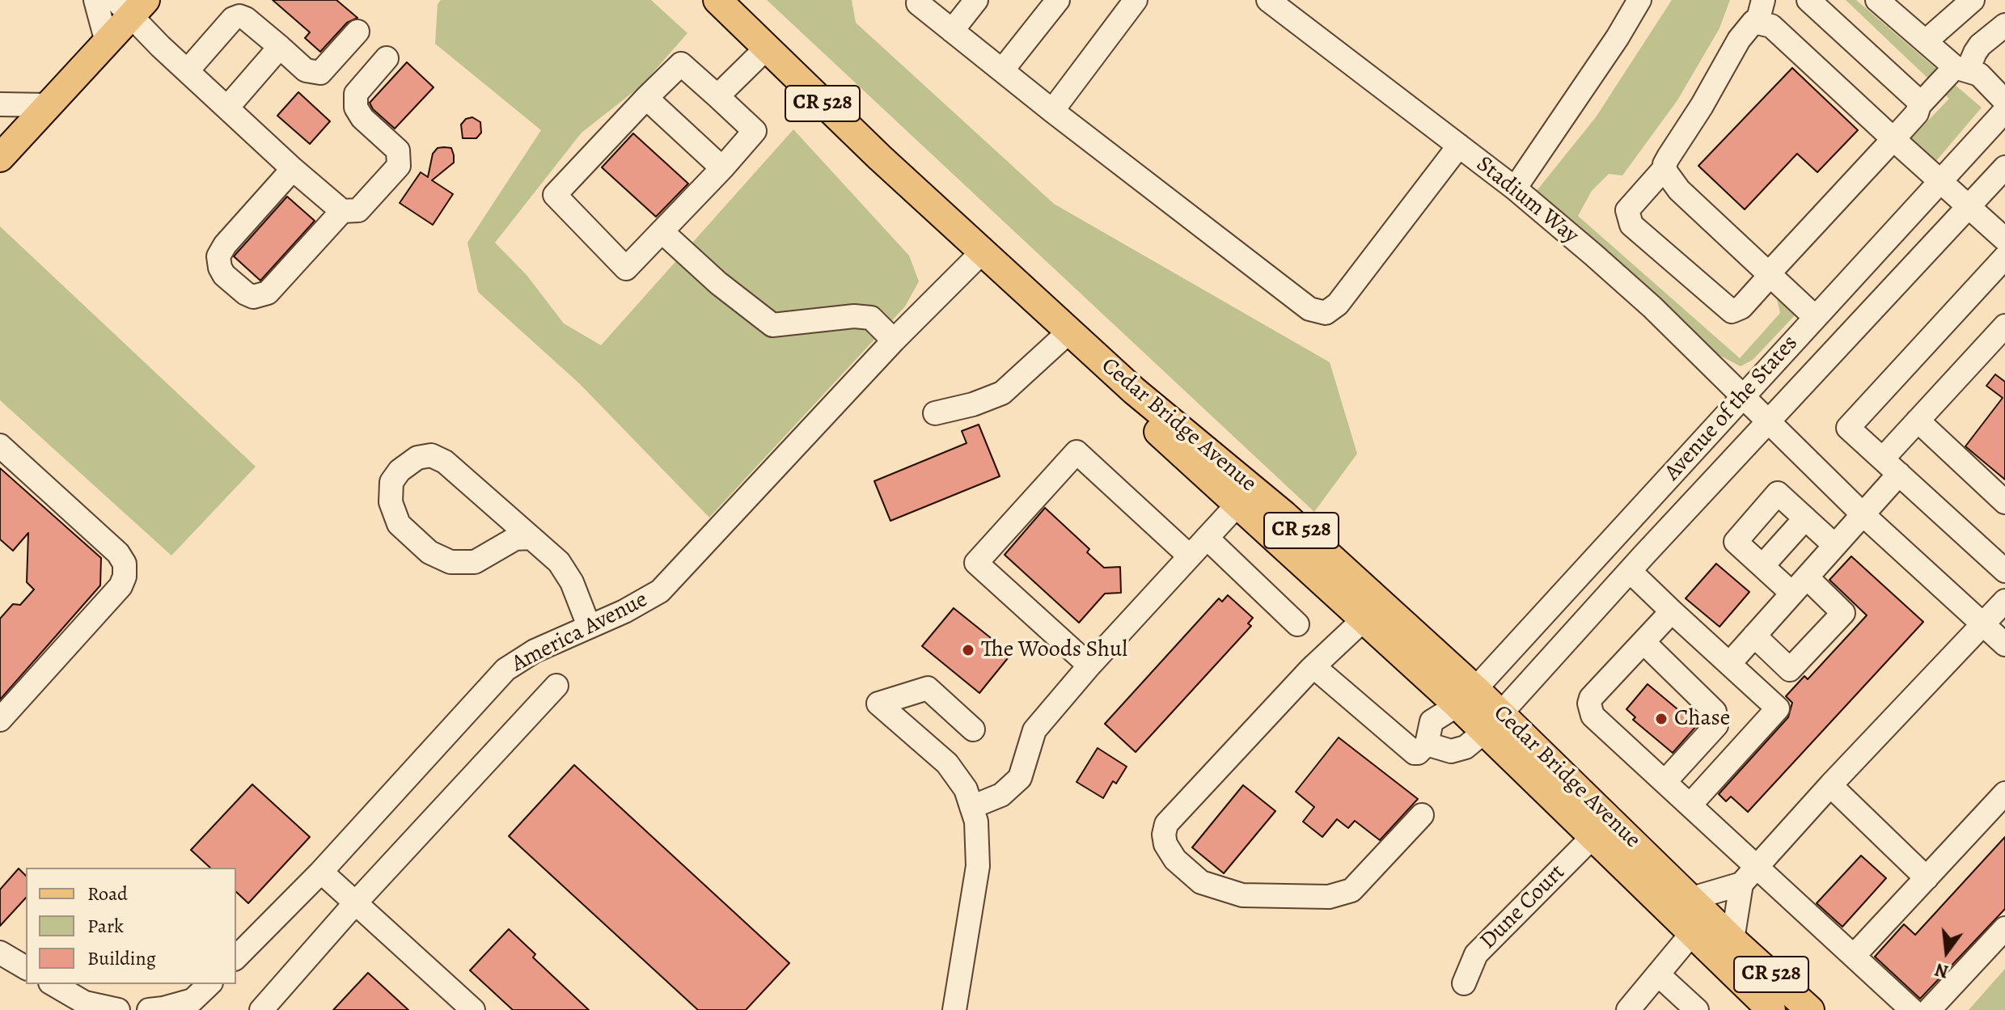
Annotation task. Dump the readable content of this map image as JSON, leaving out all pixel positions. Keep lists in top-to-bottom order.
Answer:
{
  "streets": {
    "main road": ["CR 528", "Cedar Bridge Avenue"],
    "street": [
      "Stadium Way",
      "Avenue of the States",
      "America Avenue",
      "Dune Court"
    ]
  },
  "crossings": [
    ["Stadium Way", "Avenue of the States"],
    ["Avenue of the States", "Cedar Bridge Avenue"],
    ["Cedar Bridge Avenue", "America Avenue"]
  ],
  "places": ["The Woods Shul", "Chase"],
  "legend": ["Road", "Park", "Building"],
  "north": "bottom"
}
